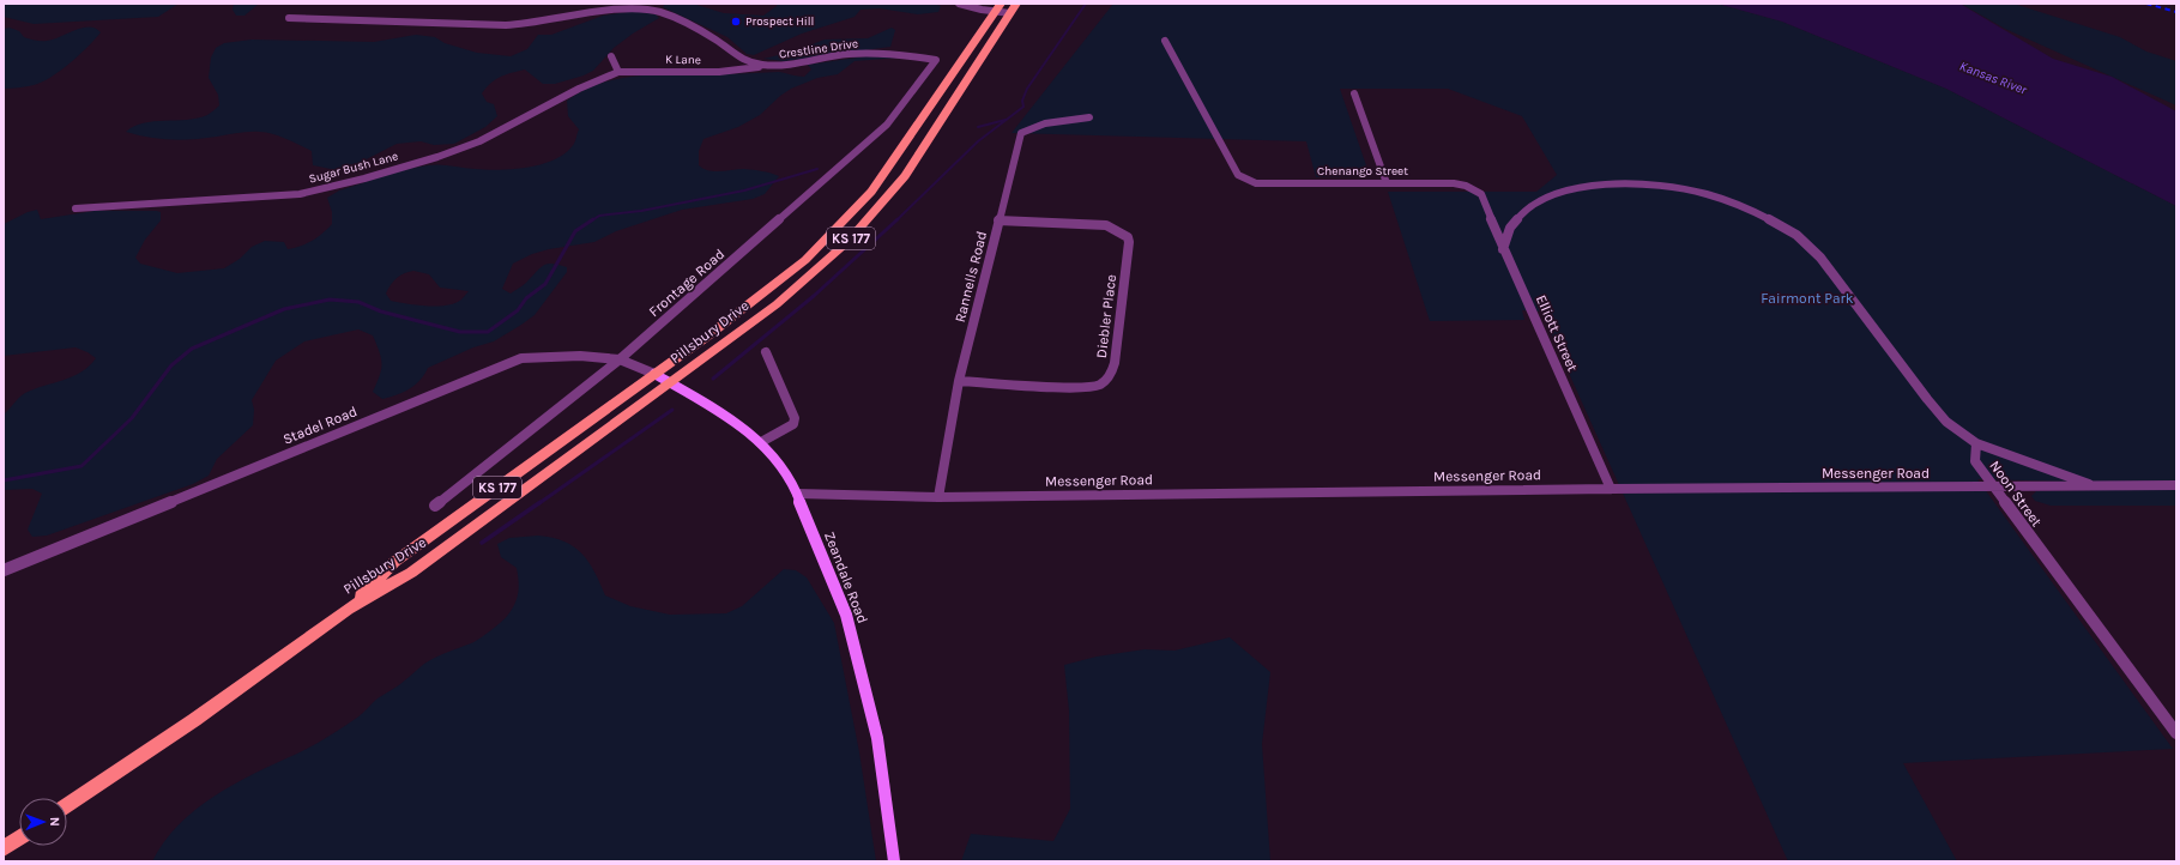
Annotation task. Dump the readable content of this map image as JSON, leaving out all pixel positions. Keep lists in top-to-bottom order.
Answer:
{
  "streets": {
    "highway": ["KS 177", "Pillsbury Drive"],
    "main road": ["Zeandale Road"],
    "street": [
      "Crestline Drive",
      "K Lane",
      "Sugar Bush Lane",
      "Chenango Street",
      "Rannells Road",
      "Frontage Road",
      "Diebler Place",
      "Elliott Street",
      "Stadel Road",
      "Messenger Road",
      "Noon Street"
    ]
  },
  "crossings": [
    ["Crestline Drive", "K Lane"],
    ["Crestline Drive", "Frontage Road"],
    ["K Lane", "Sugar Bush Lane"],
    ["Chenango Street", "Elliott Street"],
    ["Rannells Road", "Diebler Place"],
    ["Rannells Road", "Messenger Road"],
    ["Frontage Road", "Stadel Road"],
    ["Pillsbury Drive", "Stadel Road"],
    ["Pillsbury Drive", "Zeandale Road"],
    ["Elliott Street", "Messenger Road"],
    ["Stadel Road", "Zeandale Road"],
    ["Messenger Road", "Noon Street"],
    ["Messenger Road", "Zeandale Road"]
  ],
  "water": ["Kansas River"],
  "parks": ["Fairmont Park"],
  "places": ["Prospect Hill"],
  "north": "right"
}
